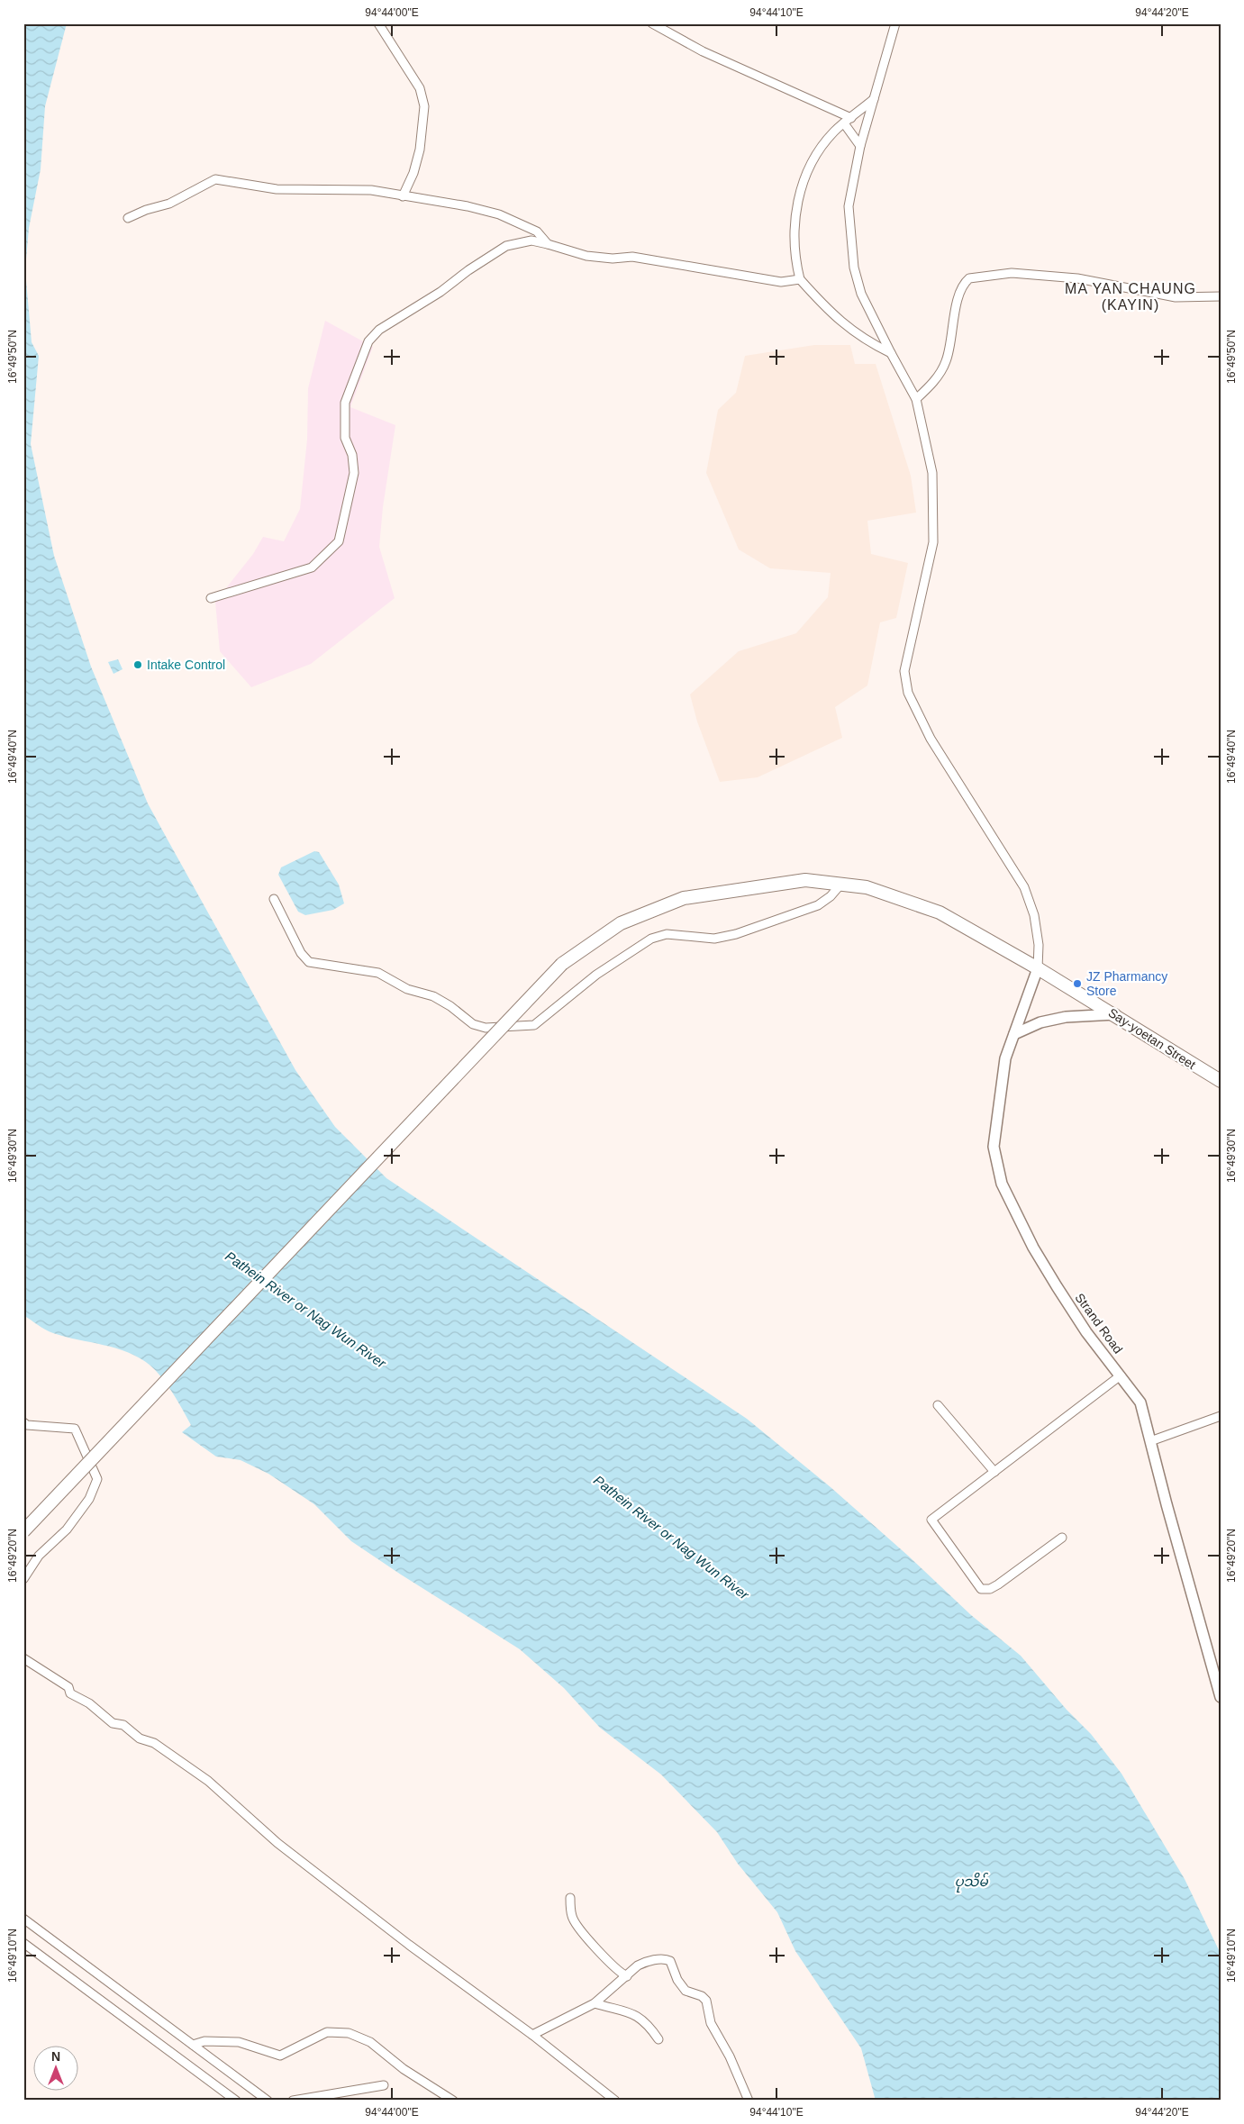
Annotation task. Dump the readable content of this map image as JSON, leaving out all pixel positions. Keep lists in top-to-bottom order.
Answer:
{
  "streets": {
    "highway": ["Say-yoetan Street"],
    "main road": ["Strand Road"]
  },
  "crossings": [
    ["Say-yoetan Street", "Strand Road"]
  ],
  "districts": ["MA YAN CHAUNG (KAYIN)"],
  "water": ["Pathein River or Nag Wun River", "ပုသိမ်"],
  "places": ["Intake Control", "JZ Pharmancy Store"],
  "north": "top",
  "coordinates": [
    "94°44'00\"E",
    "94°44'10\"E",
    "94°44'20\"E",
    "16°49'50\"N",
    "16°49'40\"N",
    "16°49'30\"N",
    "16°49'20\"N",
    "16°49'10\"N"
  ]
}
